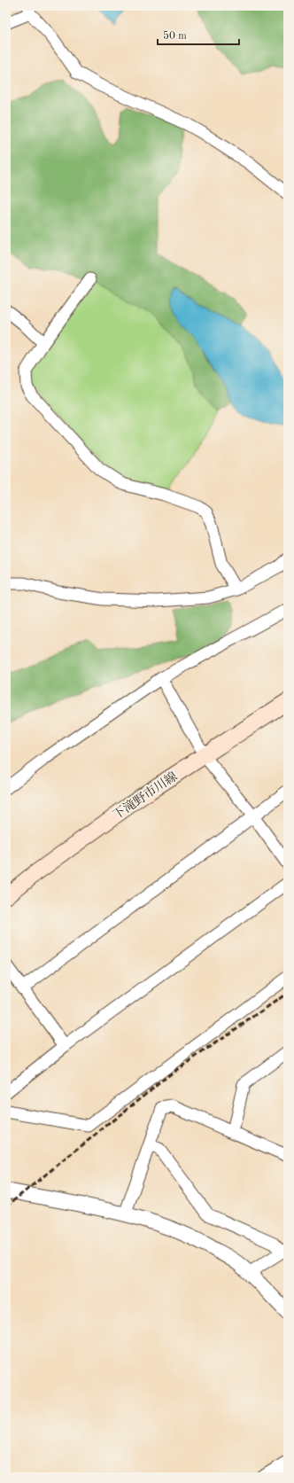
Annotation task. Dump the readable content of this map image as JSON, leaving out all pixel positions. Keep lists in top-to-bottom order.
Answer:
{
  "streets": {
    "main road": ["下滝野市川線"]
  },
  "scale_bar": "50 m"
}
